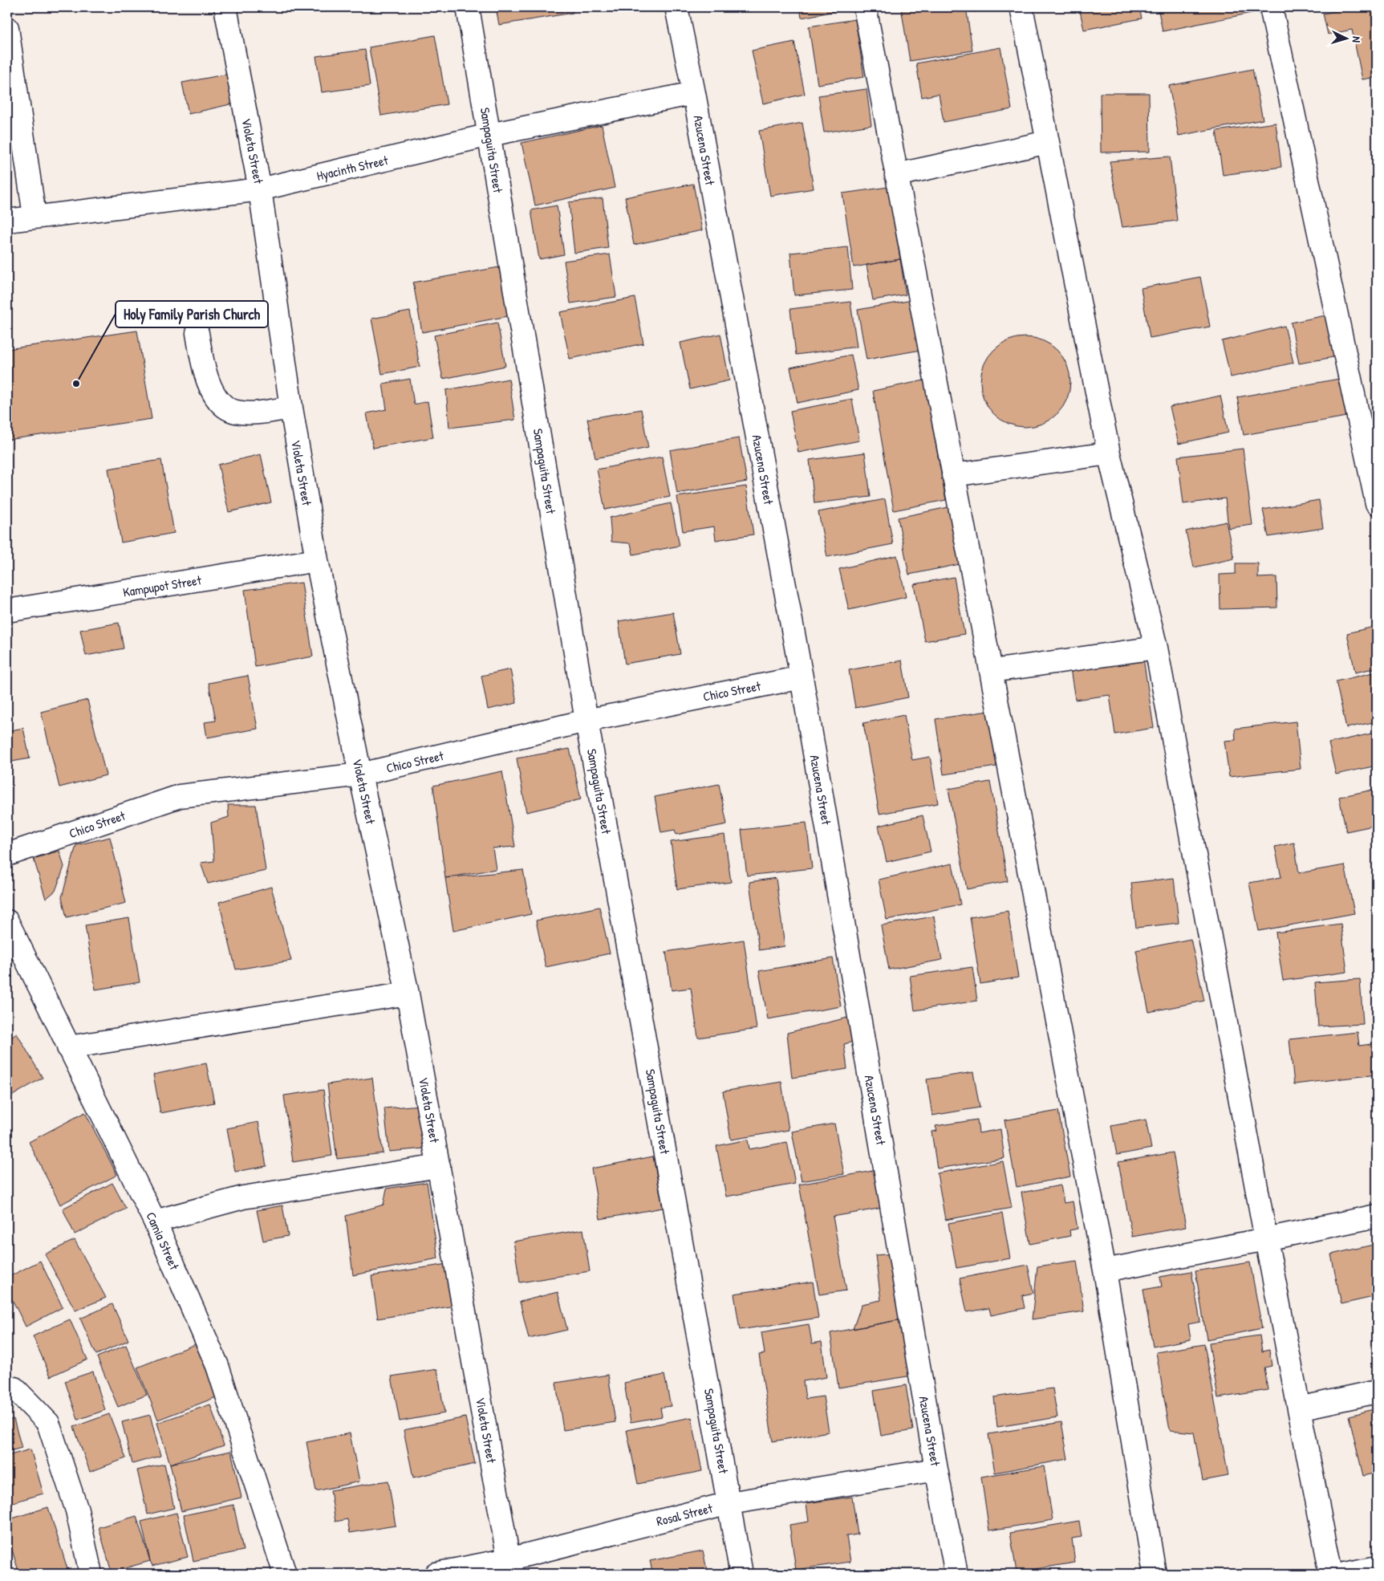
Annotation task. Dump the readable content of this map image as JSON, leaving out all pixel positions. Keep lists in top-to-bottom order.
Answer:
{
  "streets": {
    "street": [
      "Sampaguita Street",
      "Azucena Street",
      "Violeta Street",
      "Hyacinth Street",
      "Kampupot Street",
      "Chico Street",
      "Camia Street",
      "Rosal Street"
    ]
  },
  "crossings": [
    ["Sampaguita Street", "Hyacinth Street"],
    ["Sampaguita Street", "Chico Street"],
    ["Sampaguita Street", "Rosal Street"],
    ["Azucena Street", "Hyacinth Street"],
    ["Azucena Street", "Chico Street"],
    ["Azucena Street", "Rosal Street"],
    ["Violeta Street", "Hyacinth Street"],
    ["Violeta Street", "Kampupot Street"],
    ["Violeta Street", "Chico Street"],
    ["Violeta Street", "Rosal Street"]
  ],
  "places": ["Holy Family Parish Church"],
  "north": "right"
}
